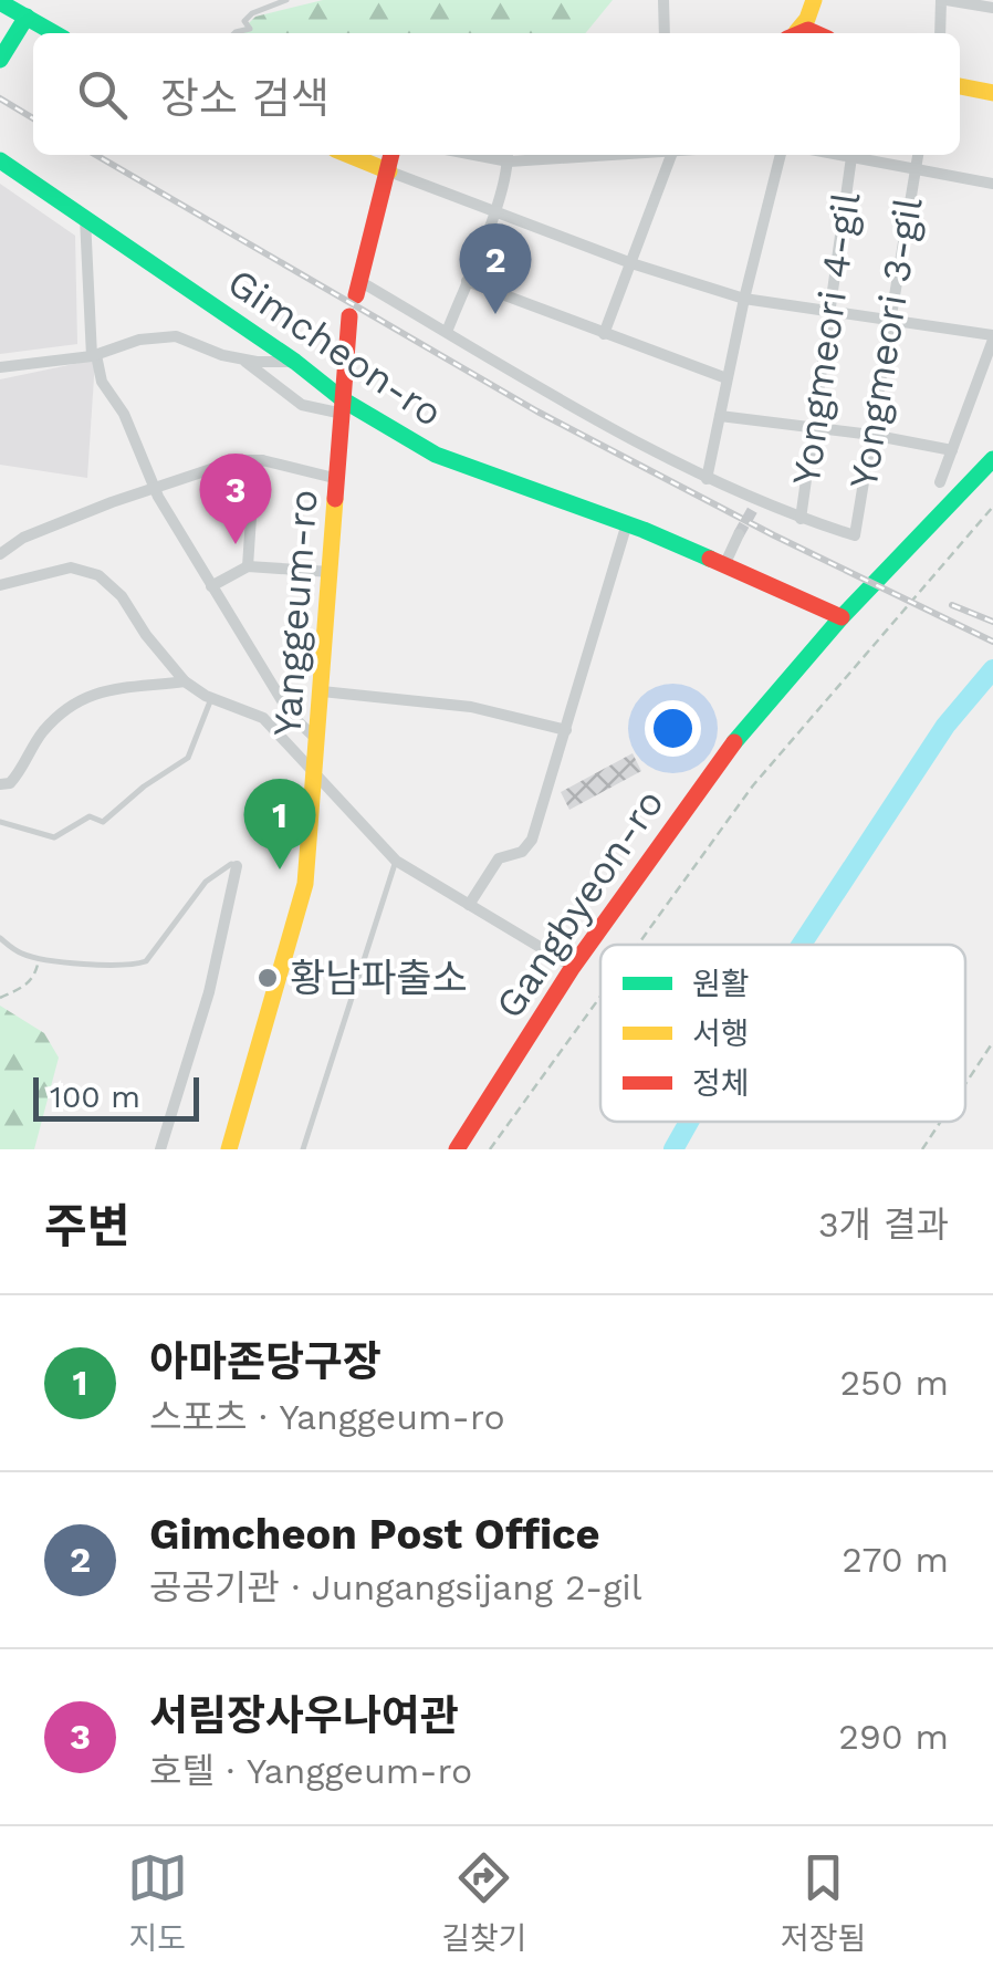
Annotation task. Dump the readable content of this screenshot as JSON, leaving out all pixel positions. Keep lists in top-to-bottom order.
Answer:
{
  "streets": {
    "street": [
      "Yongmeori 4-gil",
      "Yongmeori 3-gil",
      "Gimcheon-ro",
      "Yanggeum-ro",
      "Gangbyeon-ro"
    ]
  },
  "crossings": [
    ["Yongmeori 4-gil", "Yongmeori 3-gil"],
    ["Gimcheon-ro", "Yanggeum-ro"],
    ["Gimcheon-ro", "Gangbyeon-ro"]
  ],
  "places": ["황남파출소"],
  "legend": ["원활", "서행", "정체"],
  "scale_bar": "100 m",
  "page": {
    "search": "장소 검색",
    "pins": ["2", "3", "1"],
    "scale": "100 m",
    "heading": ["주변", "3개 결과"],
    "list": [
      {
        "mark": "1",
        "name": "아마존당구장",
        "note": "스포츠 · Yanggeum-ro",
        "value": "250 m"
      },
      {
        "mark": "2",
        "name": "Gimcheon Post Office",
        "note": "공공기관 · Jungangsijang 2-gil",
        "value": "270 m"
      },
      {
        "mark": "3",
        "name": "서림장사우나여관",
        "note": "호텔 · Yanggeum-ro",
        "value": "290 m"
      }
    ],
    "nav": ["지도", "길찾기", "저장됨"]
  }
}
